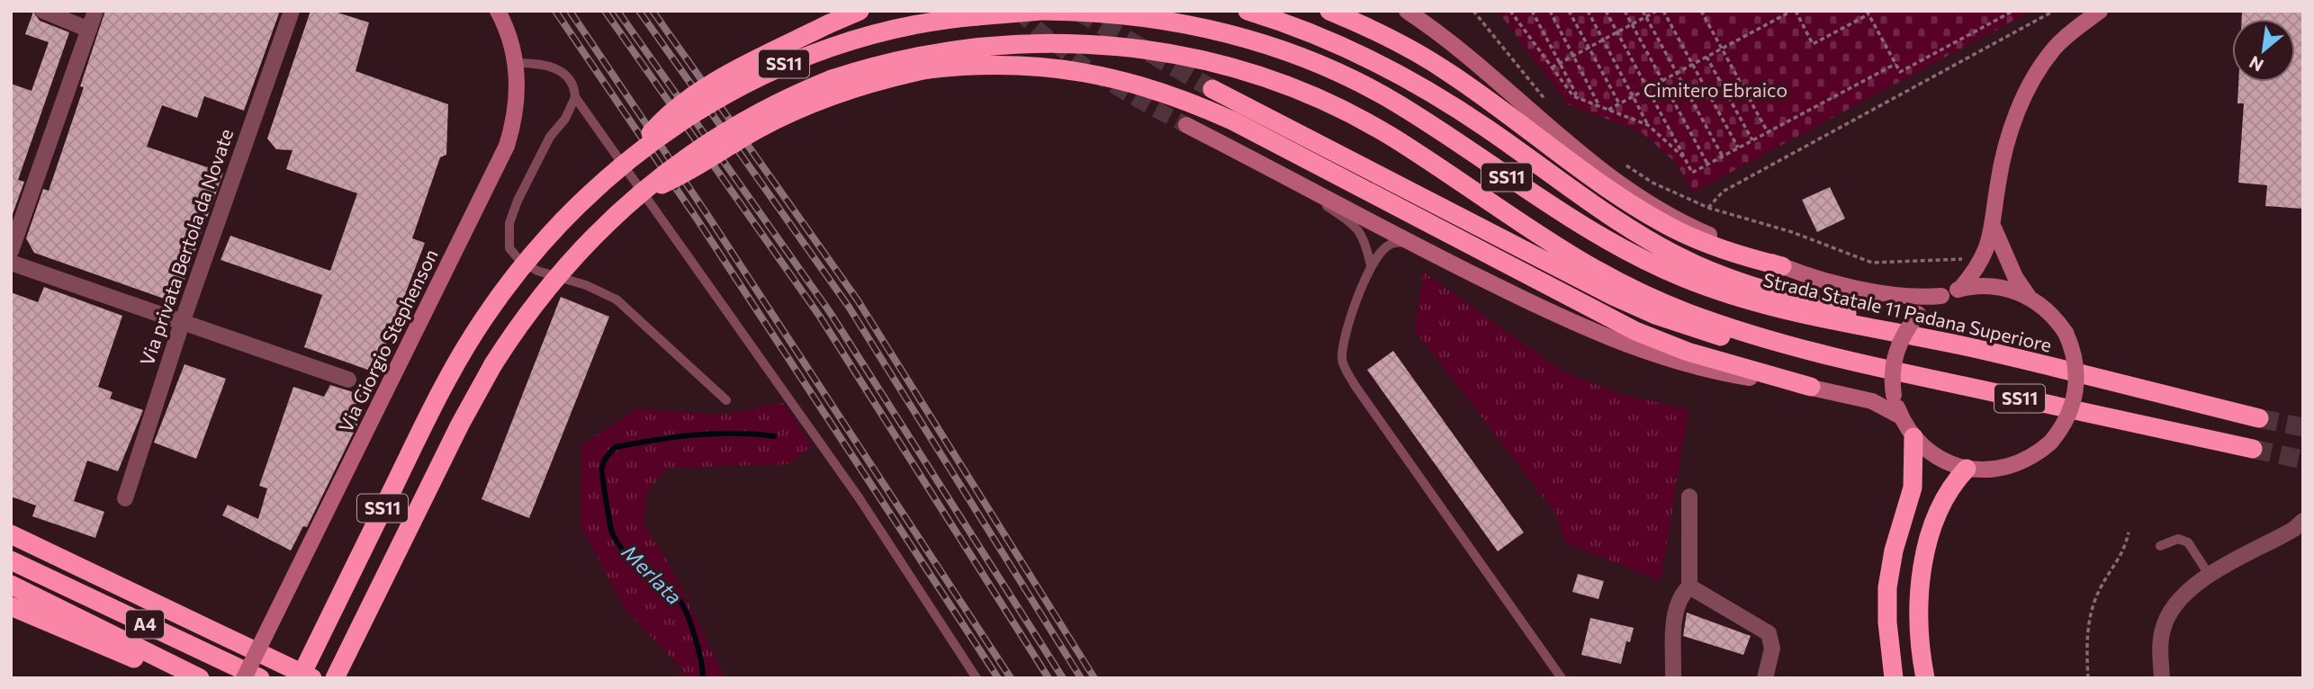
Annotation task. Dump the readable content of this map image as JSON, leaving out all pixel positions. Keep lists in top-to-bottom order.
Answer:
{
  "streets": {
    "highway": ["SS11", "Strada Statale 11 Padana Superiore", "A4"],
    "street": ["Via privata Bertola da Novate", "Via Giorgio Stephenson"]
  },
  "water": ["Merlata"],
  "parks": ["Cimitero Ebraico"],
  "north": "bottom left"
}
